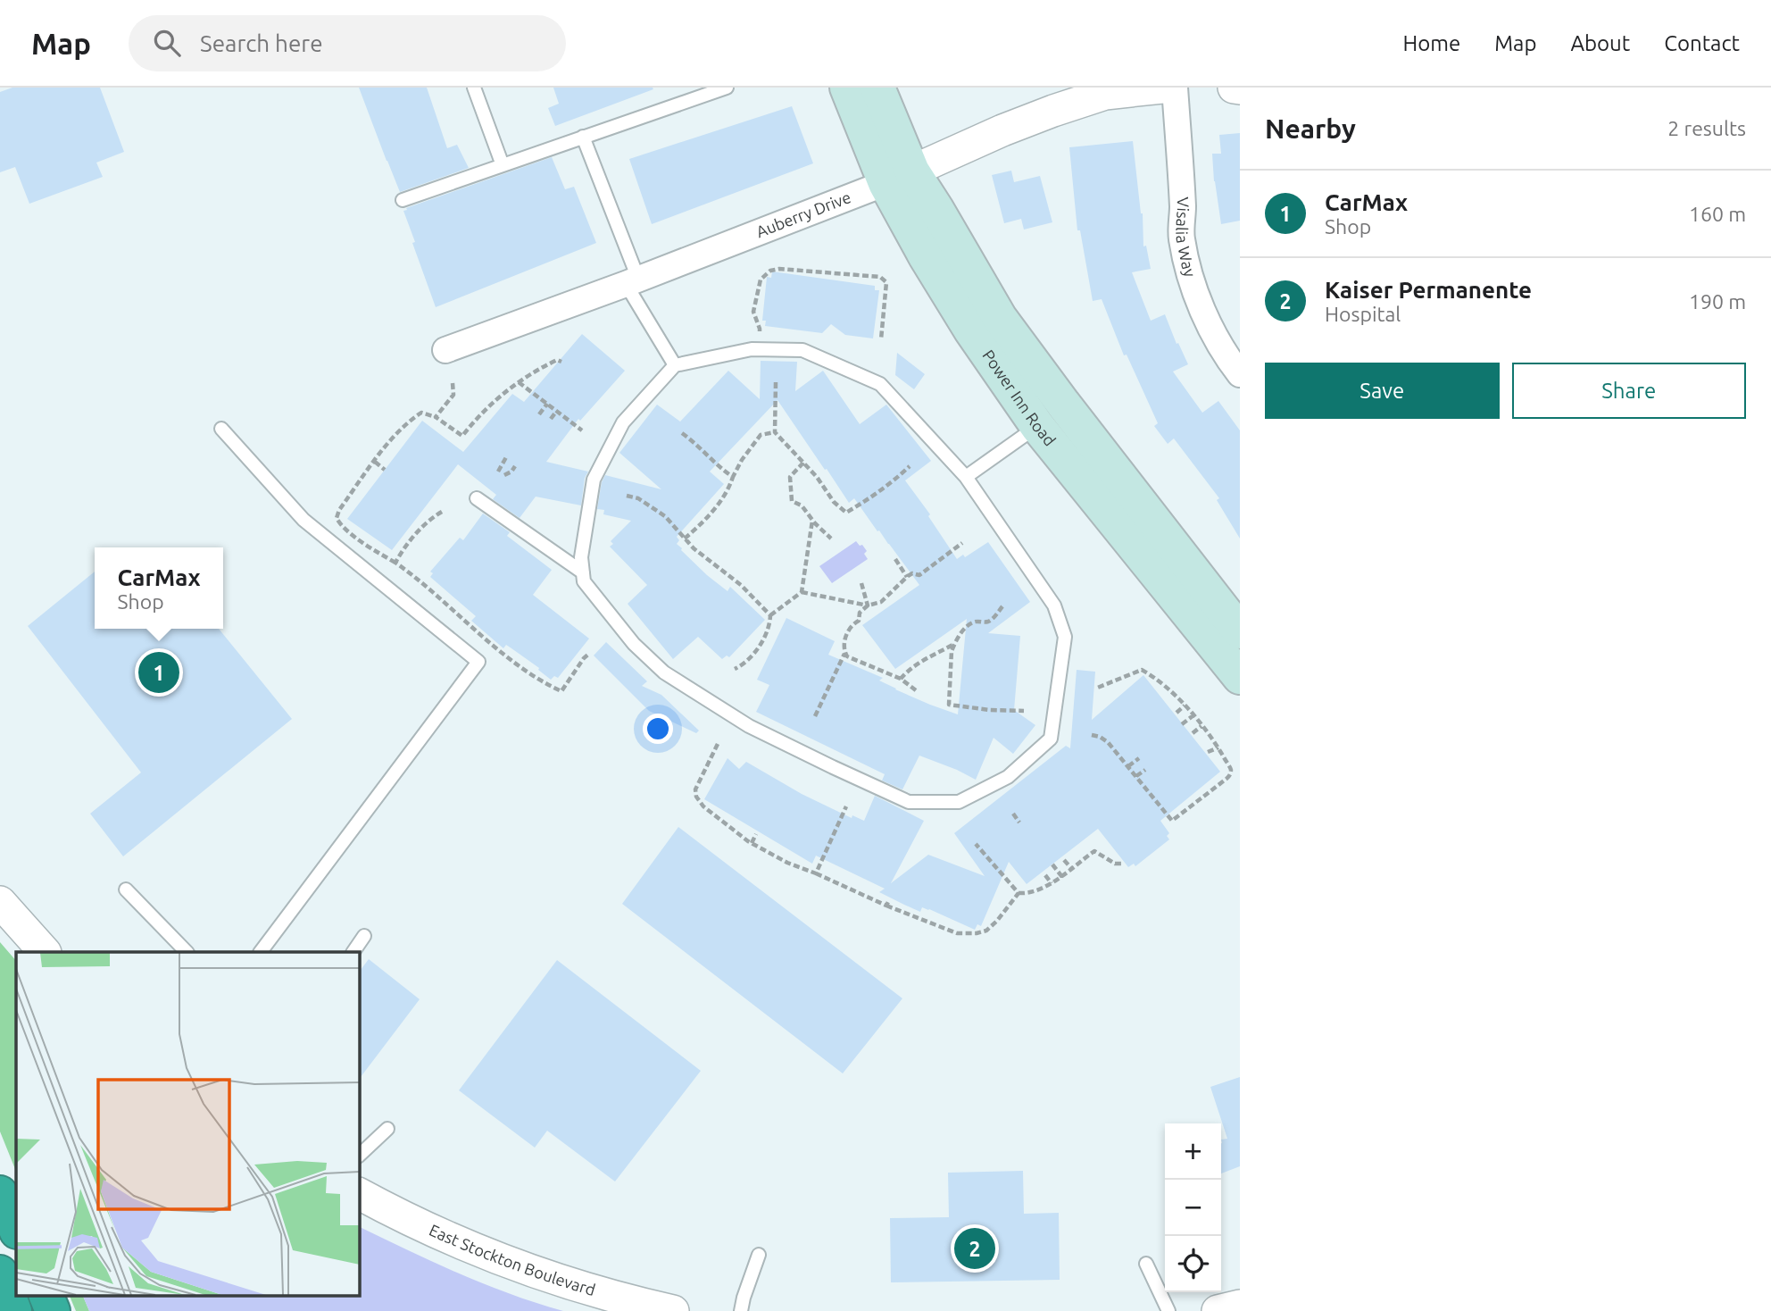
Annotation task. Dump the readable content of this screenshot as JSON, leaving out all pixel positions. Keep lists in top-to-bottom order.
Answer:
{
  "streets": {
    "main road": ["Power Inn Road"],
    "street": ["Auberry Drive", "Visalia Way", "East Stockton Boulevard"]
  },
  "crossings": [
    ["Auberry Drive", "Power Inn Road"]
  ],
  "page": {
    "header": "Map",
    "search": "Search here",
    "nav": [
      "Home",
      "Map",
      "About",
      "Contact"
    ],
    "heading": ["Nearby", "2 results"],
    "list": [
      {
        "mark": "1",
        "name": "CarMax",
        "note": "Shop",
        "value": "160 m"
      },
      {
        "mark": "2",
        "name": "Kaiser Permanente",
        "note": "Hospital",
        "value": "190 m"
      }
    ],
    "buttons": ["Save", "Share"],
    "popup": ["CarMax", "Shop"],
    "pins": ["1", "2"],
    "map_buttons": ["+", "−"]
  }
}
